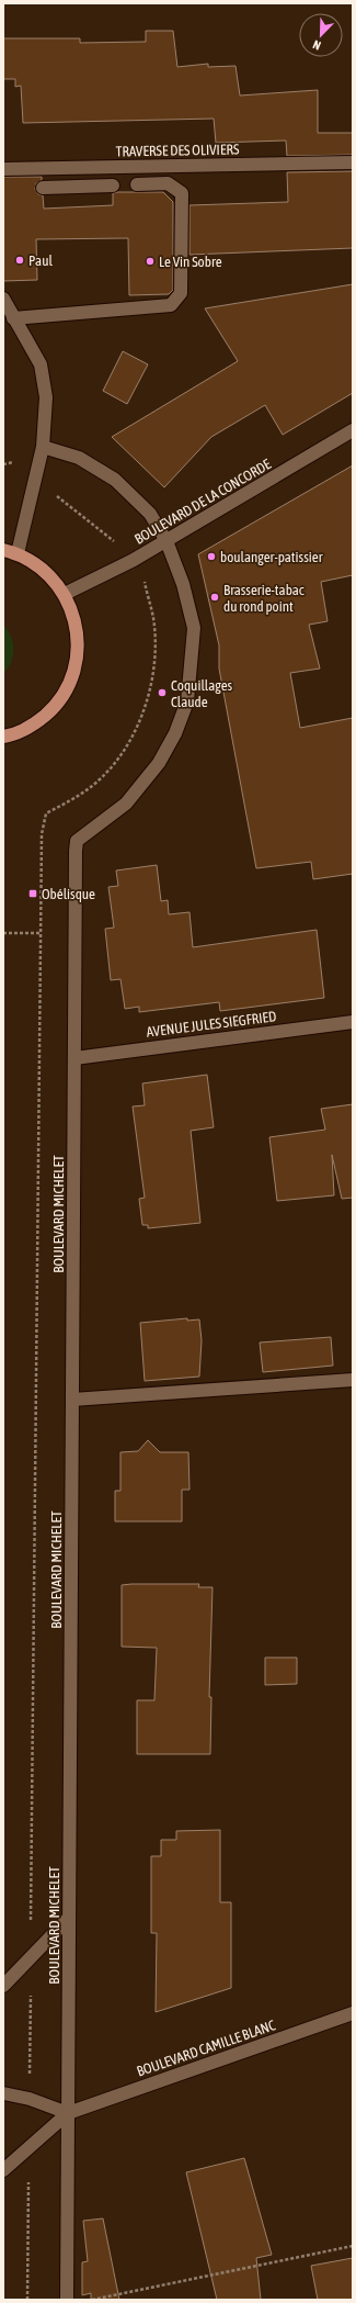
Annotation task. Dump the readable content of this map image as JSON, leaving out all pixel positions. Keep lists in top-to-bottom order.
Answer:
{
  "streets": {
    "street": [
      "TRAVERSE DES OLIVIERS",
      "BOULEVARD DE LA CONCORDE",
      "AVENUE JULES SIEGFRIED",
      "BOULEVARD MICHELET",
      "BOULEVARD CAMILLE BLANC"
    ]
  },
  "crossings": [
    ["BOULEVARD DE LA CONCORDE", "BOULEVARD MICHELET"],
    ["AVENUE JULES SIEGFRIED", "BOULEVARD MICHELET"],
    ["BOULEVARD MICHELET", "BOULEVARD CAMILLE BLANC"]
  ],
  "places": {
    "other": [
      "Paul",
      "Le Vin Sobre",
      "boulanger-patissier",
      "Brasserie-tabac du rond point",
      "Coquillages Claude"
    ],
    "transit": ["Obélisque"]
  },
  "north": "bottom left"
}
